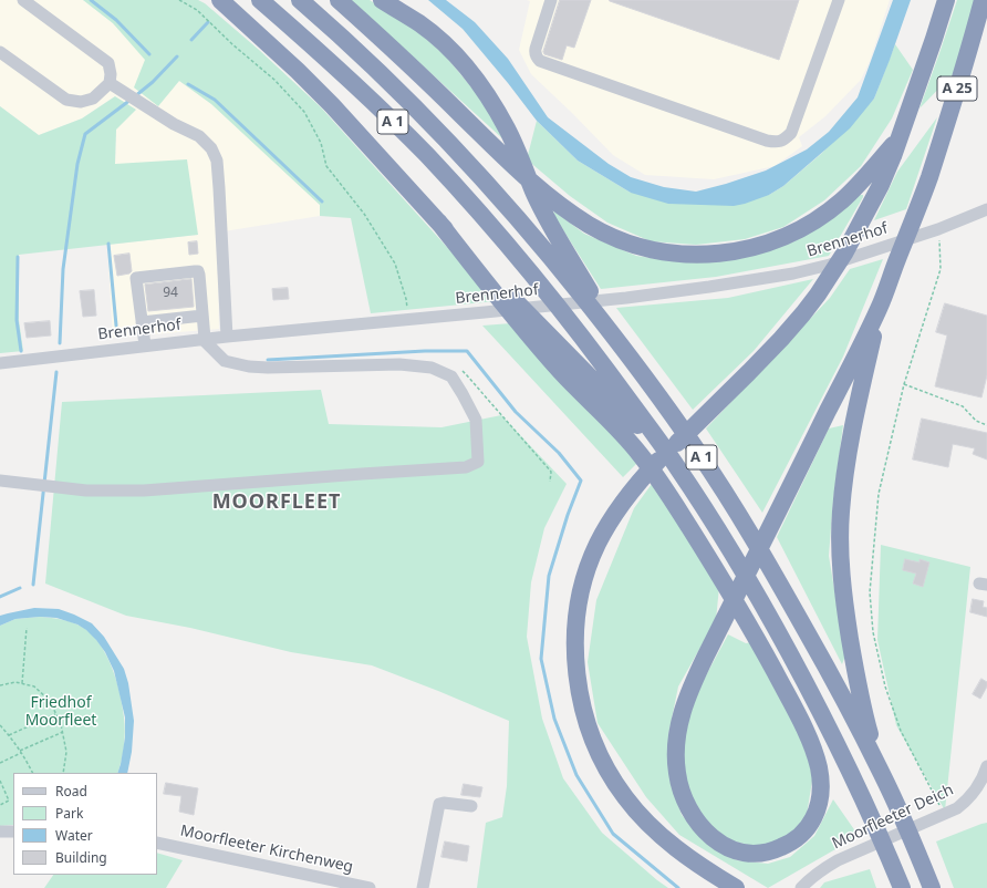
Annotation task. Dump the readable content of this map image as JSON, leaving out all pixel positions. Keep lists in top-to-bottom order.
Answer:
{
  "streets": {
    "highway": ["A 25", "A 1"],
    "street": ["Brennerhof", "Moorfleeter Deich", "Moorfleeter Kirchenweg"]
  },
  "districts": ["MOORFLEET"],
  "parks": ["Friedhof Moorfleet"],
  "house_numbers": ["94"],
  "legend": [
    "Road",
    "Park",
    "Water",
    "Building"
  ]
}
